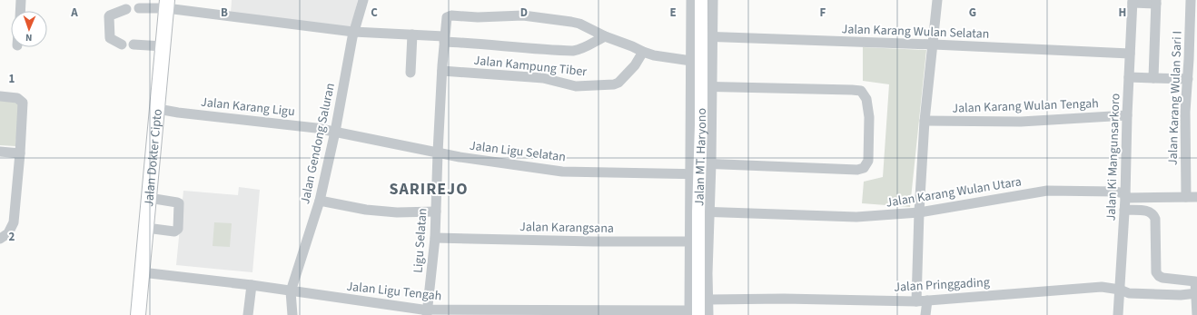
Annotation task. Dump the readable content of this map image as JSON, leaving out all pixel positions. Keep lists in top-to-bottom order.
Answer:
{
  "streets": {
    "highway": ["Jalan Dokter Cipto"],
    "main road": ["Jalan MT. Haryono"],
    "street": [
      "Jalan Karang Wulan Selatan",
      "Jalan Kampung Tiber",
      "Jalan Karang Wulan Sari I",
      "Jalan Karang Wulan Tengah",
      "Jalan Karang Ligu",
      "Jalan Gendong Saluran",
      "Jalan Ligu Selatan",
      "Jalan Ki Mangunsarkoro",
      "Jalan Karang Wulan Utara",
      "Jalan Karangsana",
      "Ligu Selatan",
      "Jalan Pringgading",
      "Jalan Ligu Tengah"
    ]
  },
  "crossings": [
    ["Jalan Karang Wulan Selatan", "Jalan MT. Haryono"],
    ["Jalan Karang Wulan Selatan", "Jalan Ki Mangunsarkoro"],
    ["Jalan Kampung Tiber", "Ligu Selatan"],
    ["Jalan Karang Wulan Sari I", "Jalan Karang Wulan Utara"],
    ["Jalan Karang Wulan Tengah", "Jalan Ki Mangunsarkoro"],
    ["Jalan Karang Ligu", "Jalan Gendong Saluran"],
    ["Jalan Karang Ligu", "Jalan Ligu Selatan"],
    ["Jalan Karang Ligu", "Jalan Dokter Cipto"],
    ["Jalan Gendong Saluran", "Jalan Ligu Selatan"],
    ["Jalan Gendong Saluran", "Jalan Ligu Tengah"],
    ["Jalan Ligu Selatan", "Jalan MT. Haryono"],
    ["Jalan Ligu Selatan", "Ligu Selatan"],
    ["Jalan MT. Haryono", "Jalan Karang Wulan Utara"],
    ["Jalan MT. Haryono", "Jalan Karangsana"],
    ["Jalan MT. Haryono", "Jalan Pringgading"],
    ["Jalan MT. Haryono", "Jalan Ligu Tengah"],
    ["Jalan Ki Mangunsarkoro", "Jalan Karang Wulan Utara"],
    ["Jalan Ki Mangunsarkoro", "Jalan Pringgading"],
    ["Jalan Dokter Cipto", "Jalan Ligu Tengah"],
    ["Jalan Karangsana", "Ligu Selatan"],
    ["Ligu Selatan", "Jalan Ligu Tengah"],
    ["Jalan Pringgading", "Jalan Ligu Tengah"]
  ],
  "districts": ["SARIREJO"],
  "north": "bottom",
  "grid": {
    "columns": [
      "A",
      "B",
      "C",
      "D",
      "E",
      "F",
      "G",
      "H"
    ],
    "rows": ["1", "2"]
  }
}
